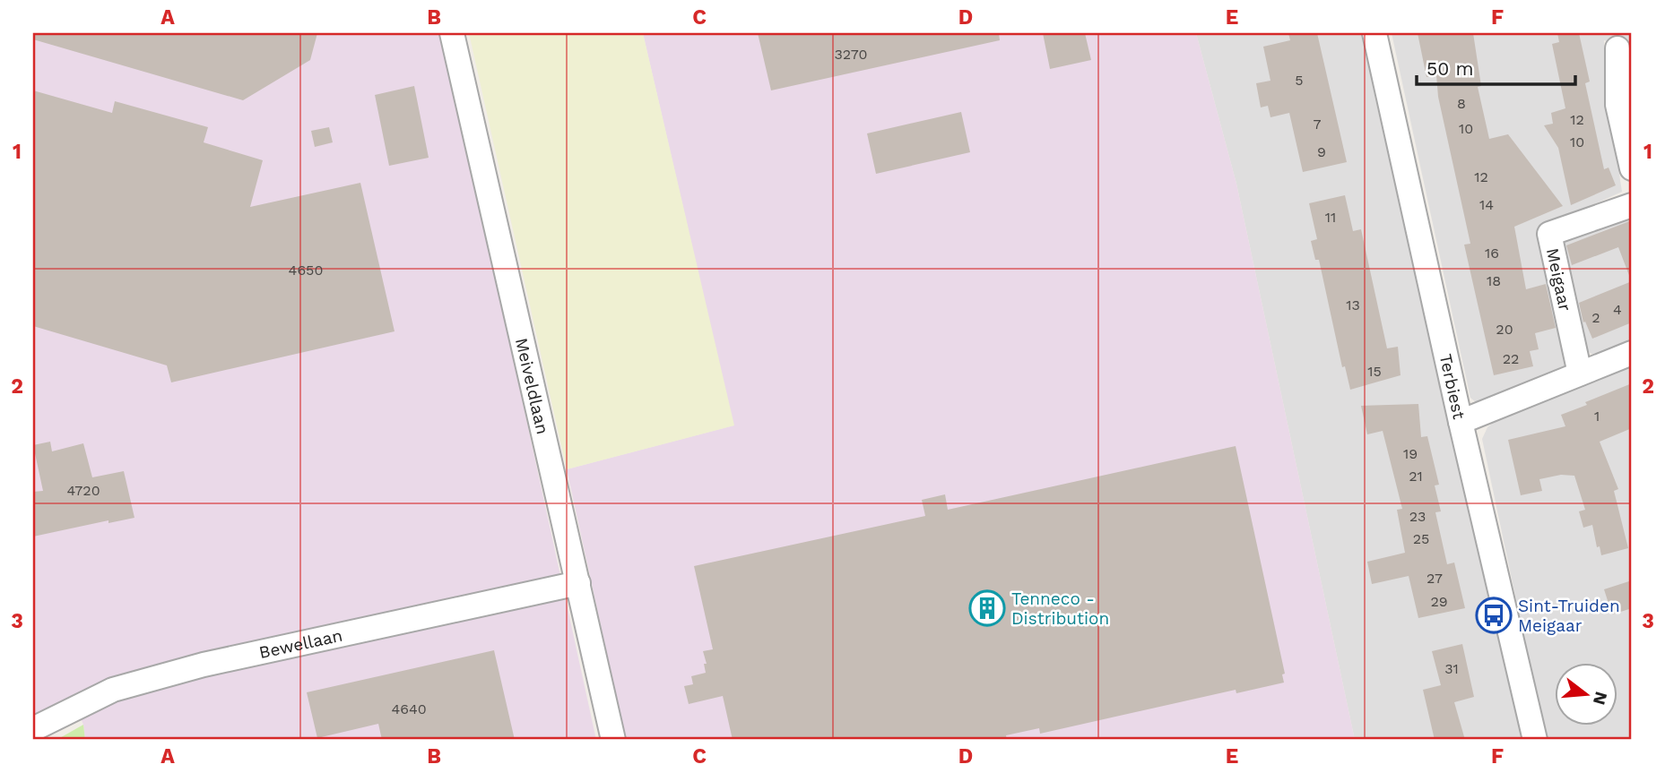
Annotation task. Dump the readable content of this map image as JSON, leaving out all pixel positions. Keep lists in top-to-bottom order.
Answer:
{
  "streets": {
    "street": [
      "Meigaar",
      "Meiveldlaan",
      "Terbiest",
      "Bewellaan"
    ]
  },
  "crossings": [
    ["Meiveldlaan", "Bewellaan"]
  ],
  "places": {
    "building": ["Tenneco - Distribution"],
    "bus stop": ["Sint-Truiden Meigaar"]
  },
  "house_numbers": [
    "3270",
    "5",
    "8",
    "12",
    "7",
    "10",
    "10",
    "9",
    "12",
    "14",
    "11",
    "16",
    "4650",
    "18",
    "13",
    "4",
    "2",
    "20",
    "22",
    "15",
    "1",
    "19",
    "21",
    "4720",
    "23",
    "25",
    "27",
    "29",
    "31",
    "4640"
  ],
  "scale_bar": "50 m",
  "north": "right",
  "grid": {
    "columns": [
      "A",
      "B",
      "C",
      "D",
      "E",
      "F"
    ],
    "rows": ["1", "2", "3"]
  }
}
